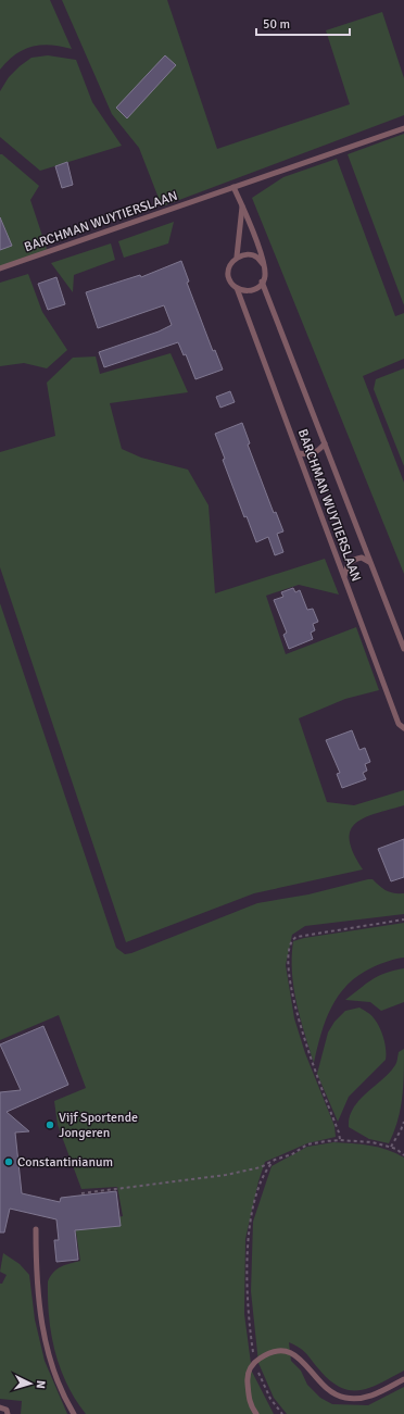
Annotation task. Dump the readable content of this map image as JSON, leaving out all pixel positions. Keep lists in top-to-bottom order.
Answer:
{
  "streets": {
    "lane": ["BARCHMAN WUYTIERSLAAN"]
  },
  "places": ["Vijf Sportende Jongeren", "Constantinianum"],
  "scale_bar": "50 m",
  "north": "right"
}
